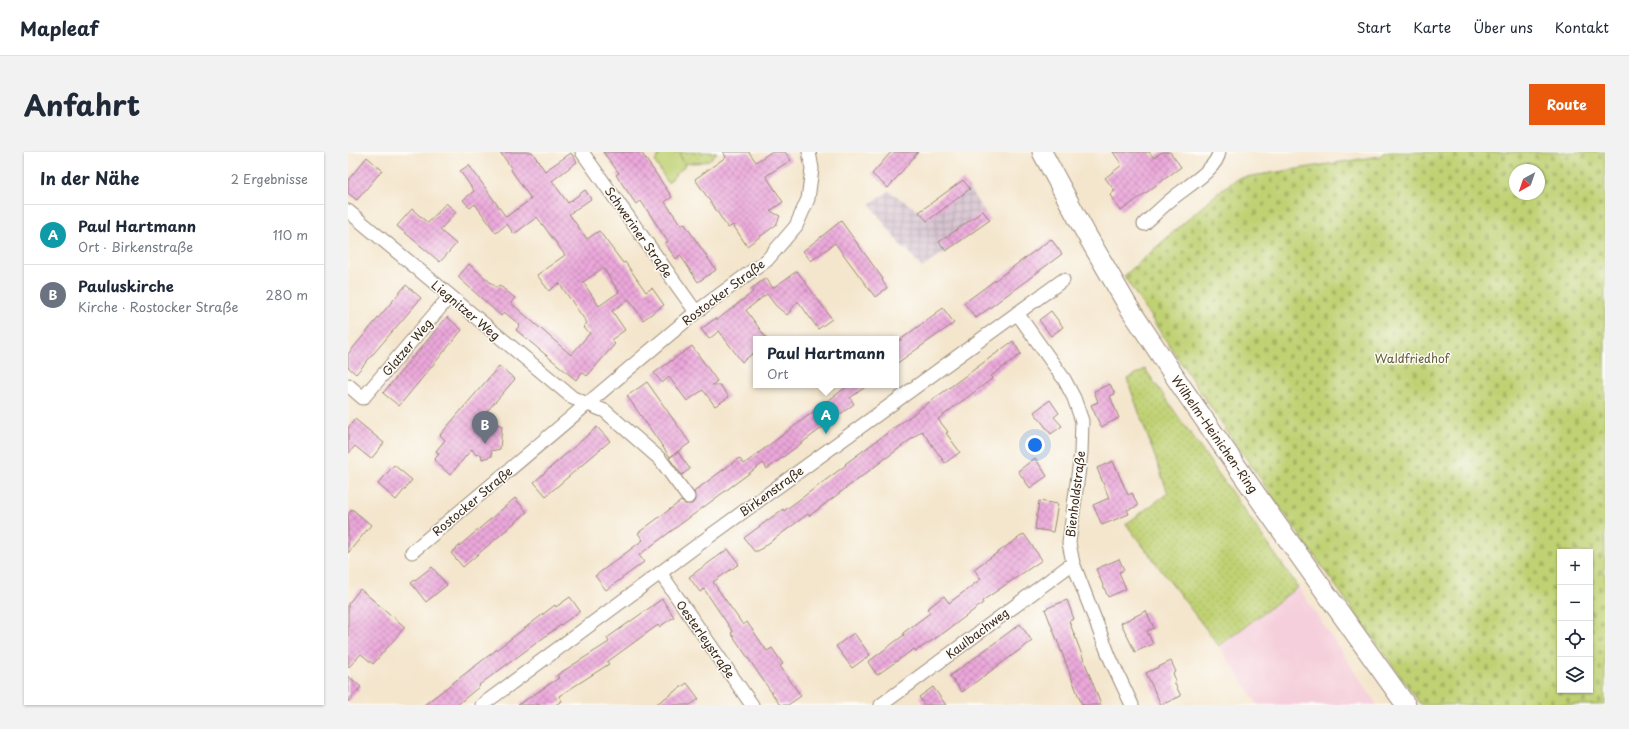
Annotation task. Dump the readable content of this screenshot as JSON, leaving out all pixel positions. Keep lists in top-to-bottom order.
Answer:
{
  "streets": {
    "main road": ["Wilhelm-Heinichen-Ring"],
    "street": [
      "Schweriner Straße",
      "Rostocker Straße",
      "Liegnitzer Weg",
      "Glatzer Weg",
      "Birkenstraße",
      "Bienholdstraße",
      "Kaulbachweg",
      "Oesterleystraße"
    ]
  },
  "crossings": [
    ["Schweriner Straße", "Rostocker Straße"],
    ["Rostocker Straße", "Liegnitzer Weg"],
    ["Liegnitzer Weg", "Glatzer Weg"],
    ["Birkenstraße", "Bienholdstraße"],
    ["Birkenstraße", "Oesterleystraße"],
    ["Bienholdstraße", "Kaulbachweg"]
  ],
  "parks": ["Waldfriedhof"],
  "north": "bottom left",
  "page": {
    "header": "Mapleaf",
    "nav": [
      "Start",
      "Karte",
      "Über uns",
      "Kontakt"
    ],
    "title": "Anfahrt",
    "buttons": "Route",
    "heading": ["In der Nähe", "2 Ergebnisse"],
    "list": [
      {
        "mark": "A",
        "name": "Paul Hartmann",
        "note": "Ort · Birkenstraße",
        "value": "110 m"
      },
      {
        "mark": "B",
        "name": "Pauluskirche",
        "note": "Kirche · Rostocker Straße",
        "value": "280 m"
      }
    ],
    "popup": ["Paul Hartmann", "Ort"],
    "pins": ["A", "B"],
    "map_buttons": ["+", "−"]
  }
}
